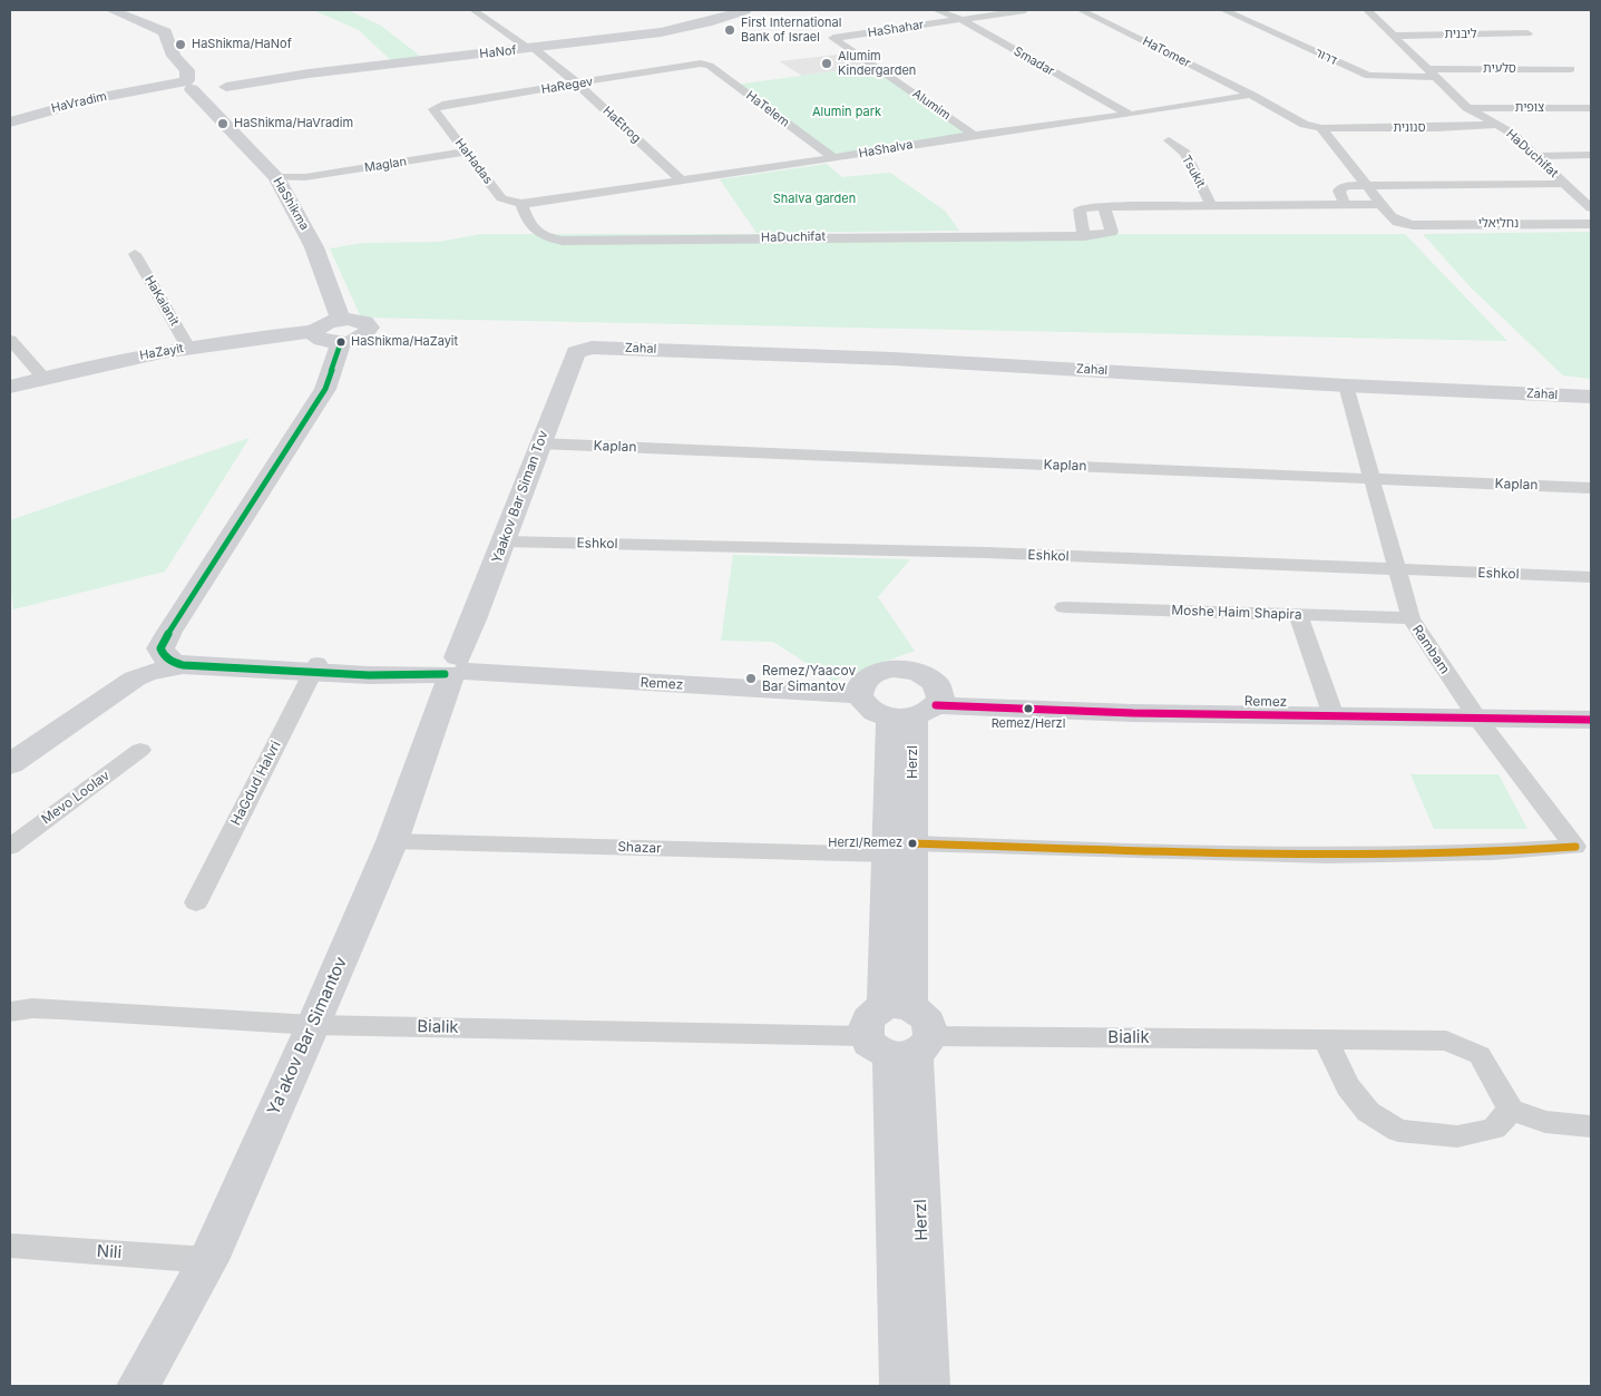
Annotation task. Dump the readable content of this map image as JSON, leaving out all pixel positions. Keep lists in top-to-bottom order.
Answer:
{
  "streets": {
    "street": [
      "HaShahar",
      "ליבנית",
      "HaNof",
      "HaTomer",
      "דרור",
      "Smadar",
      "סלעית",
      "HaRegev",
      "HaVradim",
      "Alumim",
      "צופית",
      "HaTelem",
      "HaEtrog",
      "סנונית",
      "HaShalva",
      "HaDuchifat",
      "HaHadas",
      "Maglan",
      "Tsukit",
      "HaShikma",
      "נחליאלי",
      "HaKalanit",
      "Zahal",
      "HaZayit",
      "Kaplan",
      "Yaakov Bar Siman Tov",
      "Eshkol",
      "Moshe Haim Shapira",
      "Rambam",
      "Remez",
      "Herzl",
      "HaGdud HaIvri",
      "Mevo Loolav",
      "Shazar",
      "Bialik",
      "Ya'akov Bar Simantov",
      "Nili"
    ]
  },
  "crossings": [
    ["HaShahar", "Smadar"],
    ["HaShahar", "Alumim"],
    ["ליבנית", "HaDuchifat"],
    ["HaNof", "HaVradim"],
    ["HaNof", "HaEtrog"],
    ["HaNof", "HaShikma"],
    ["HaTomer", "סנונית"],
    ["HaTomer", "HaShalva"],
    ["דרור", "סלעית"],
    ["דרור", "HaDuchifat"],
    ["Smadar", "HaShalva"],
    ["סלעית", "HaDuchifat"],
    ["HaRegev", "HaTelem"],
    ["HaRegev", "HaEtrog"],
    ["HaRegev", "HaHadas"],
    ["HaVradim", "HaShikma"],
    ["Alumim", "HaShalva"],
    ["צופית", "HaDuchifat"],
    ["HaTelem", "HaShalva"],
    ["HaEtrog", "HaShalva"],
    ["סנונית", "HaDuchifat"],
    ["HaShalva", "HaDuchifat"],
    ["HaShalva", "HaHadas"],
    ["HaDuchifat", "HaHadas"],
    ["HaHadas", "Maglan"],
    ["Maglan", "HaShikma"],
    ["HaShikma", "HaZayit"],
    ["HaKalanit", "HaZayit"],
    ["Zahal", "Yaakov Bar Siman Tov"],
    ["Zahal", "Rambam"],
    ["Kaplan", "Yaakov Bar Siman Tov"],
    ["Kaplan", "Rambam"],
    ["Yaakov Bar Siman Tov", "Eshkol"],
    ["Yaakov Bar Siman Tov", "Remez"],
    ["Yaakov Bar Siman Tov", "Ya'akov Bar Simantov"],
    ["Eshkol", "Rambam"],
    ["Moshe Haim Shapira", "Rambam"],
    ["Rambam", "Remez"],
    ["Rambam", "Shazar"],
    ["Remez", "Herzl"],
    ["Remez", "HaGdud HaIvri"],
    ["Remez", "Ya'akov Bar Simantov"],
    ["Herzl", "Shazar"],
    ["Herzl", "Bialik"],
    ["Shazar", "Ya'akov Bar Simantov"],
    ["Bialik", "Ya'akov Bar Simantov"],
    ["Ya'akov Bar Simantov", "Nili"]
  ],
  "parks": ["Alumin park", "Shalva garden"],
  "places": [
    "First International Bank of Israel",
    "HaShikma/HaNof",
    "Alumim Kindergarden",
    "HaShikma/HaVradim",
    "HaShikma/HaZayit",
    "Remez/Yaacov Bar Simantov",
    "Remez/Herzl",
    "Herzl/Remez"
  ]
}
